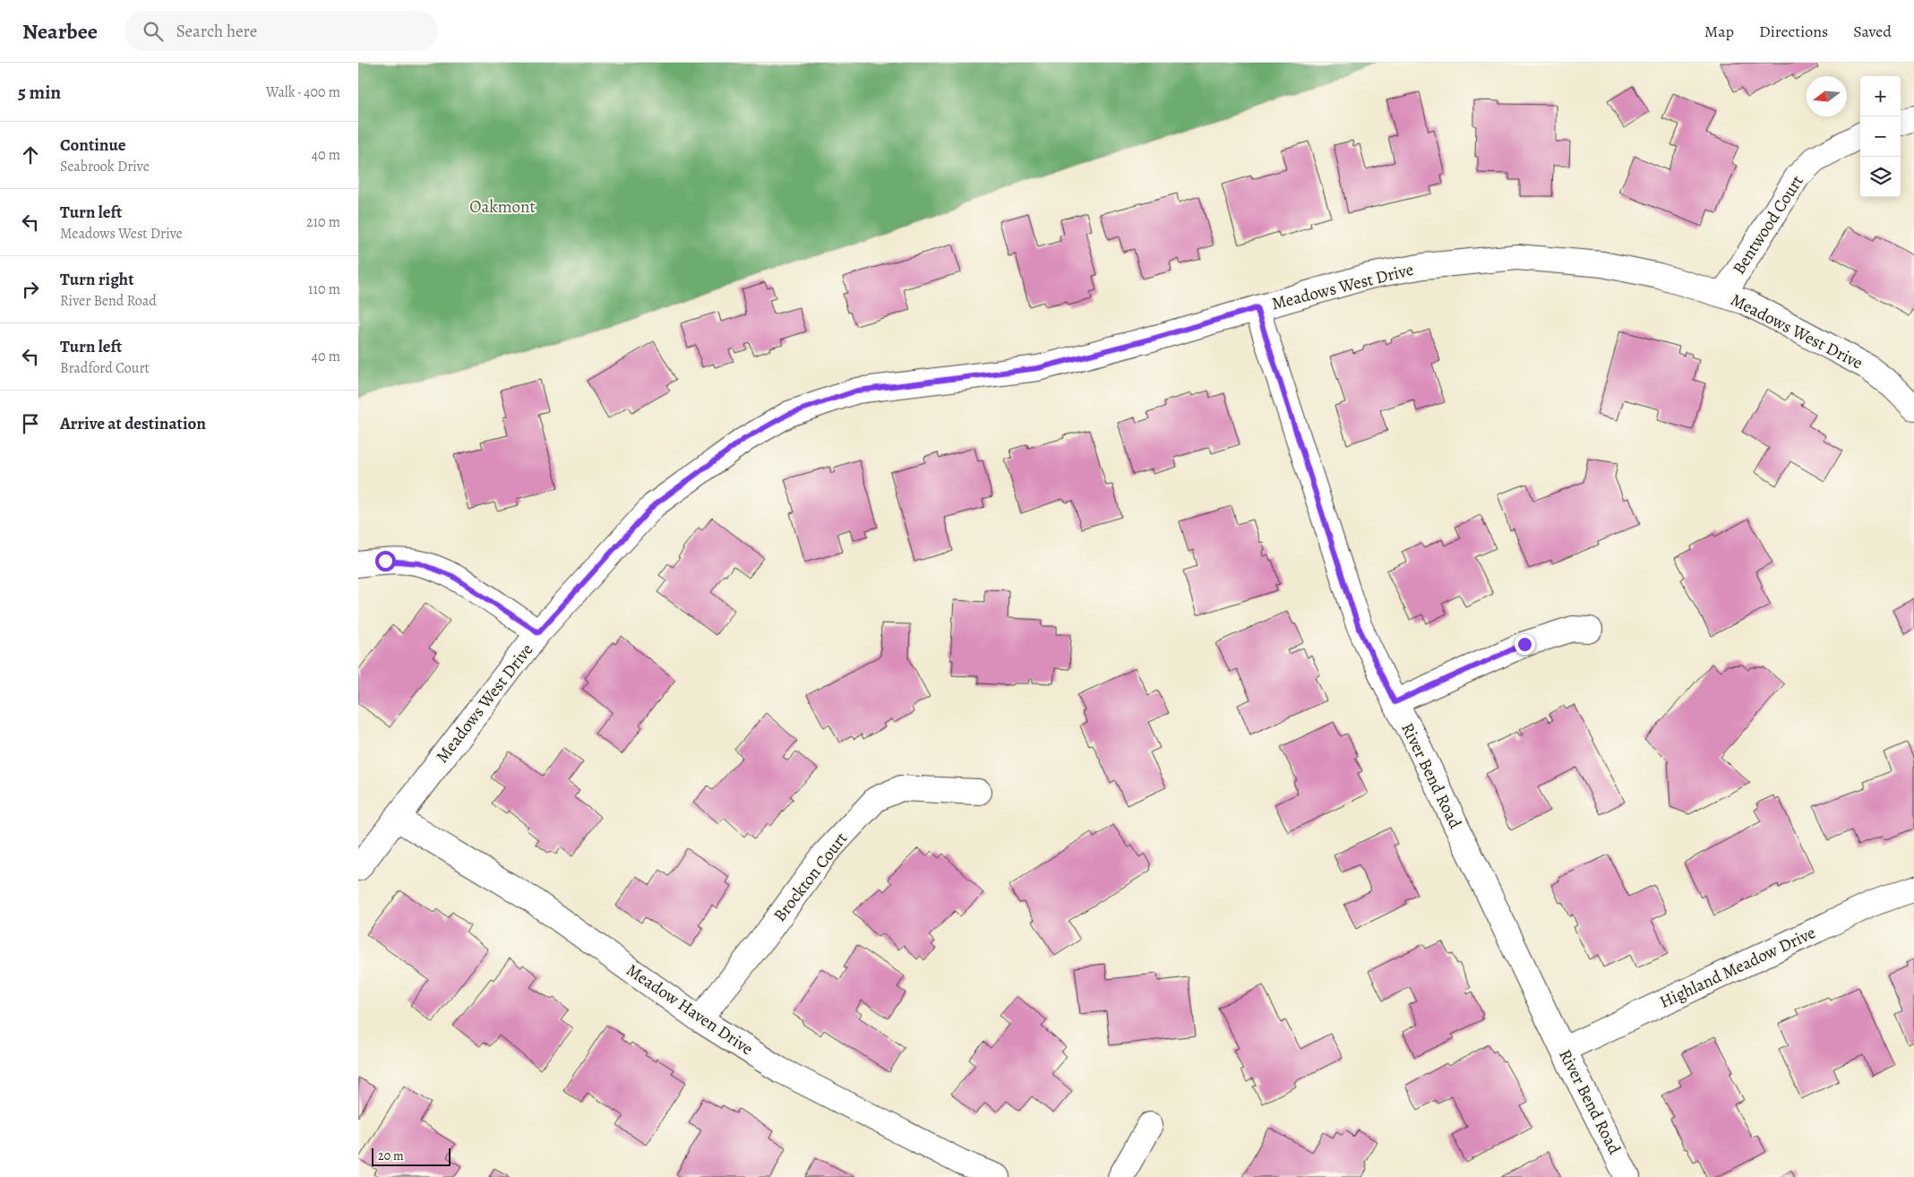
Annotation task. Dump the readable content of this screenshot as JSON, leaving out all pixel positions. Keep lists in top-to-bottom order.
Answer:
{
  "streets": {
    "street": [
      "Bentwood Court",
      "Meadows West Drive",
      "River Bend Road",
      "Brockton Court",
      "Highland Meadow Drive",
      "Meadow Haven Drive"
    ]
  },
  "crossings": [
    ["Bentwood Court", "Meadows West Drive"],
    ["Meadows West Drive", "River Bend Road"],
    ["Meadows West Drive", "Meadow Haven Drive"],
    ["River Bend Road", "Highland Meadow Drive"],
    ["Brockton Court", "Meadow Haven Drive"]
  ],
  "parks": ["Oakmont"],
  "scale_bar": "20 m",
  "north": "left",
  "page": {
    "header": "Nearbee",
    "search": "Search here",
    "nav": ["Map", "Directions", "Saved"],
    "heading": ["5 min", "Walk · 400 m"],
    "map_buttons": ["+", "−"],
    "list": [
      ["Continue", "Seabrook Drive", "40 m"],
      ["Turn left", "Meadows West Drive", "210 m"],
      ["Turn right", "River Bend Road", "110 m"],
      ["Turn left", "Bradford Court", "40 m"],
      "Arrive at destination"
    ],
    "scale": "20 m"
  }
}
